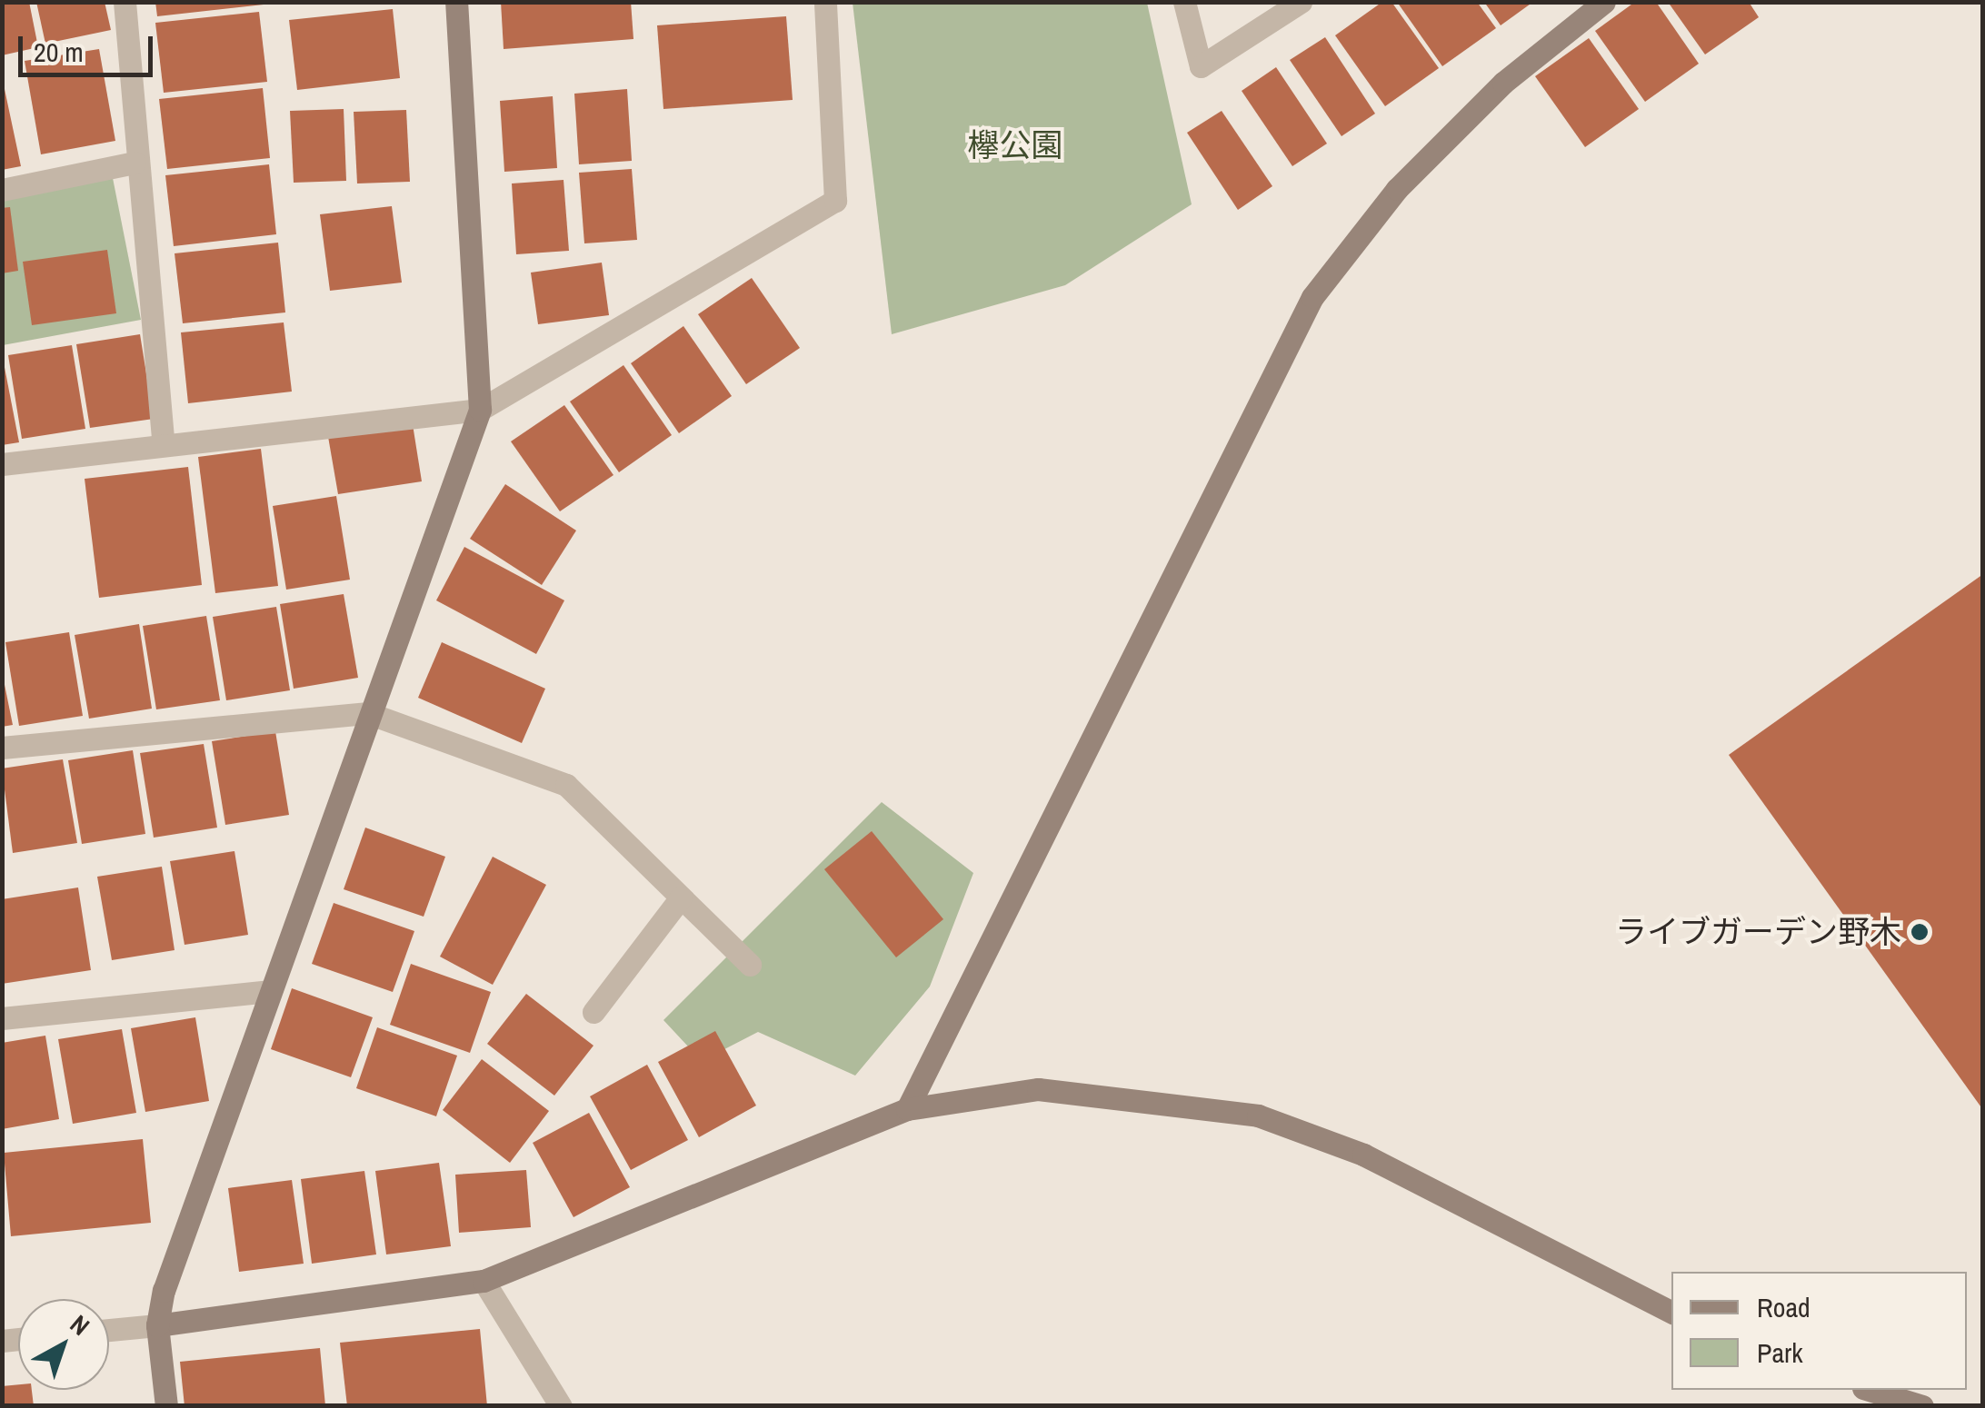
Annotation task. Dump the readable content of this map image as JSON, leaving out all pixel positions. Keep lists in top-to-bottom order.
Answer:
{
  "parks": ["欅公園"],
  "places": ["ライブガーデン野木"],
  "legend": ["Road", "Park"],
  "scale_bar": "20 m",
  "north": "top right"
}
